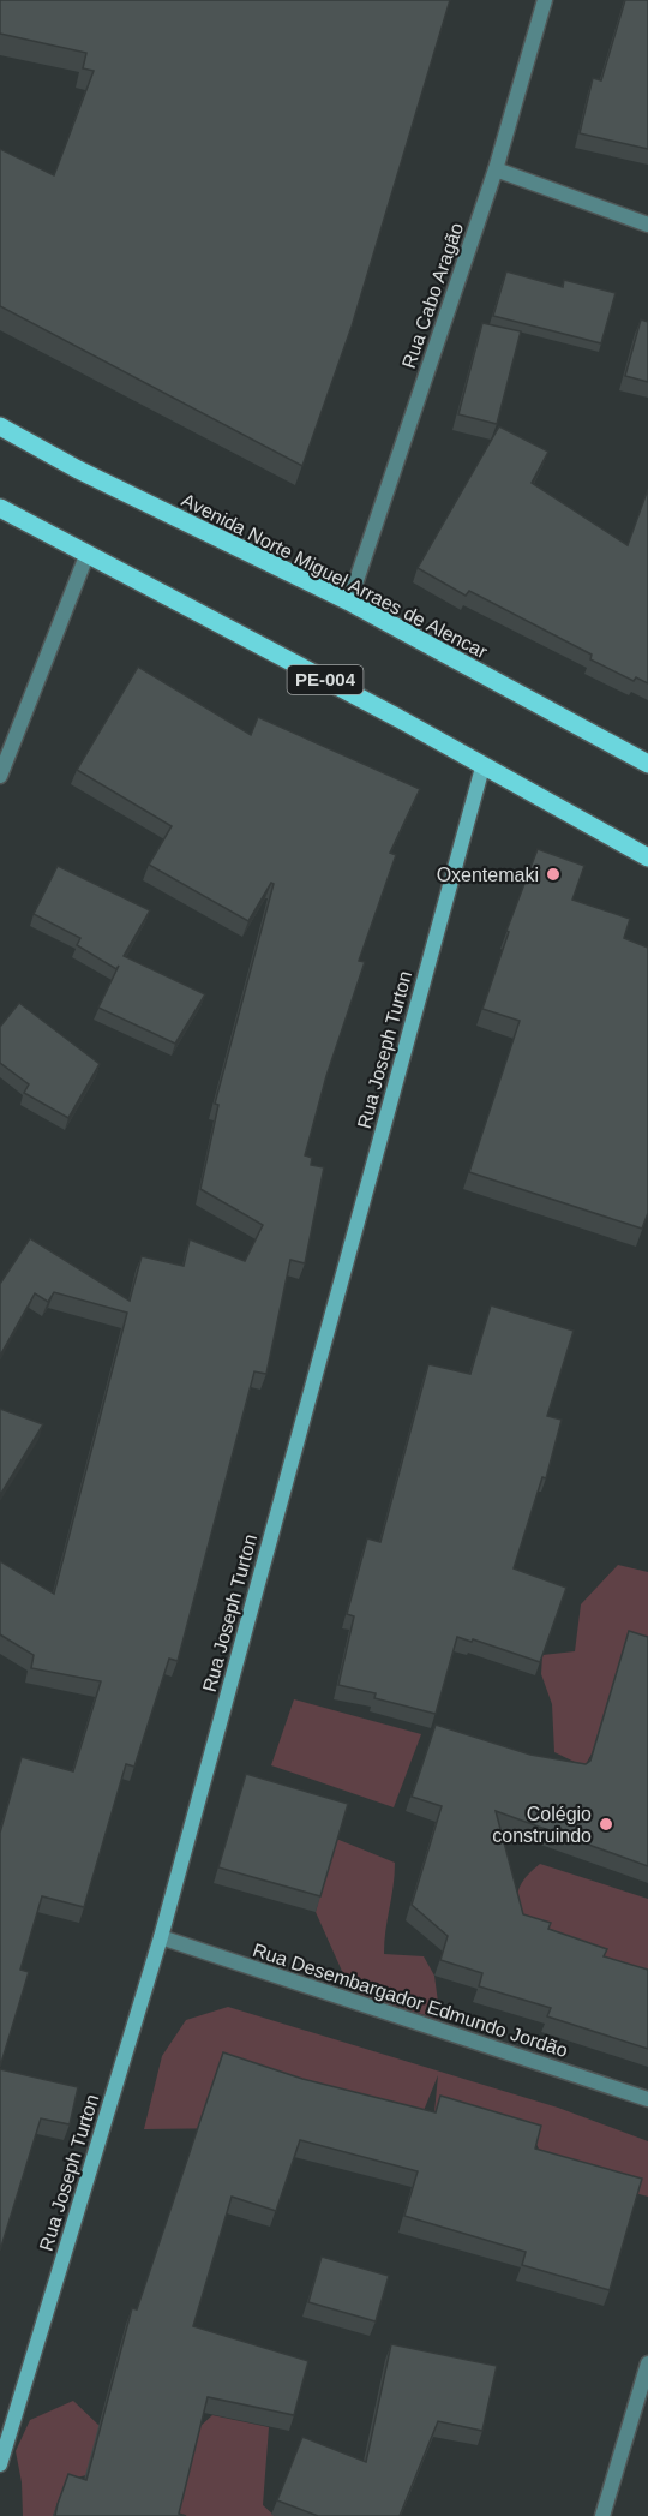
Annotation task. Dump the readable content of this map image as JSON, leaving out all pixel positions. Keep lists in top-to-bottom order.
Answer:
{
  "streets": {
    "main road": ["Avenida Norte Miguel Arraes de Alencar", "PE-004"],
    "street": ["Rua Cabo Aragão", "Rua Joseph Turton", "Rua Desembargador Edmundo Jordão"]
  },
  "crossings": [
    ["Rua Cabo Aragão", "Avenida Norte Miguel Arraes de Alencar"],
    ["PE-004", "Rua Joseph Turton"],
    ["Rua Joseph Turton", "Rua Desembargador Edmundo Jordão"]
  ],
  "places": ["Oxentemaki", "Colégio construindo"]
}
